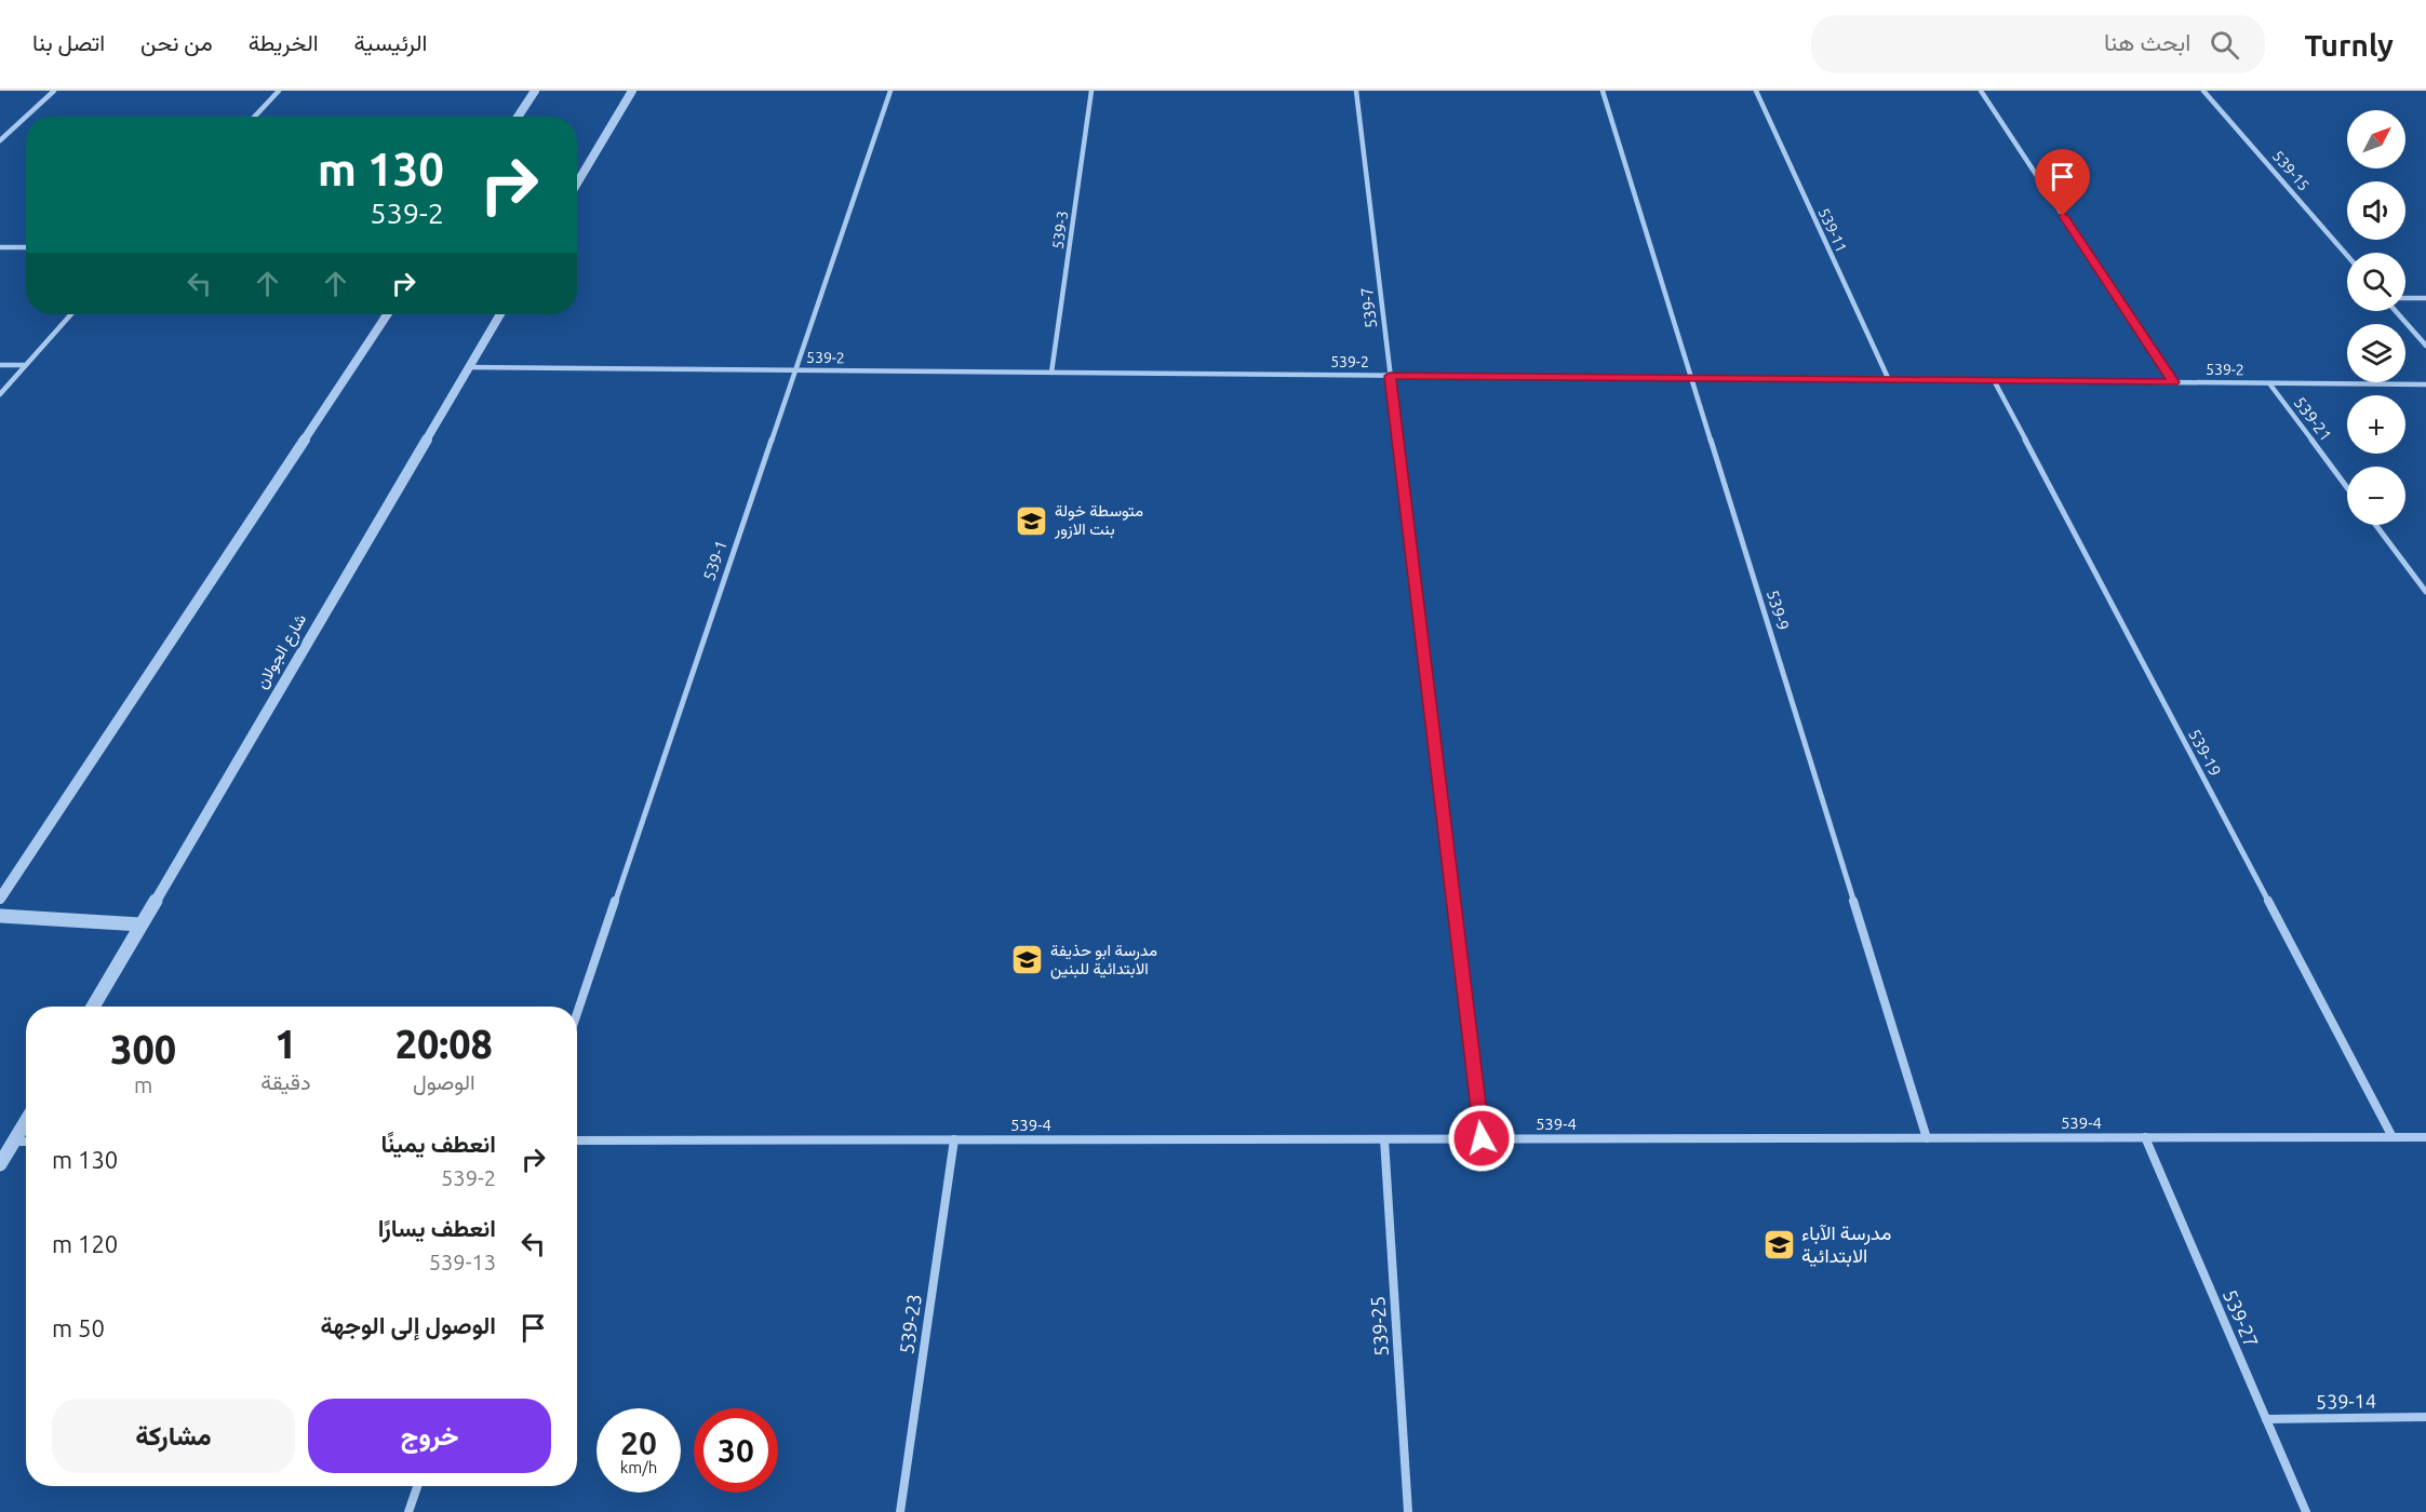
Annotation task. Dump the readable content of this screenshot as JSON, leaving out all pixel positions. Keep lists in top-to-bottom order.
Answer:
{
  "streets": {
    "street": [
      "539-15",
      "539-3",
      "539-11",
      "539-7",
      "539-2",
      "539-21",
      "539-1",
      "539-9",
      "شارع الجولان",
      "539-19",
      "539-4",
      "539-27",
      "539-23",
      "539-25",
      "539-14"
    ]
  },
  "crossings": [
    ["539-3", "539-2"],
    ["539-11", "539-2"],
    ["539-7", "539-2"],
    ["539-7", "539-4"],
    ["539-2", "539-21"],
    ["539-2", "539-1"],
    ["539-2", "539-9"],
    ["539-2", "شارع الجولان"],
    ["539-2", "539-19"],
    ["539-9", "539-4"],
    ["539-19", "539-4"],
    ["539-4", "539-27"],
    ["539-4", "539-23"],
    ["539-4", "539-25"],
    ["539-27", "539-14"]
  ],
  "places": {
    "school or university": ["متوسطة خولة بنت الازور", "مدرسة ابو حذيفة الابتدائية للبنين", "مدرسة الآباء الابتدائية"]
  },
  "north": "top right",
  "page": {
    "header": "Turnly",
    "search": "ابحث هنا",
    "nav": [
      "الرئيسية",
      "الخريطة",
      "من نحن",
      "اتصل بنا"
    ],
    "map_buttons": ["+", "−"],
    "turn": ["130 m", "539-2"],
    "eta": [
      "20:08",
      "الوصول",
      "1",
      "دقيقة",
      "300",
      "m"
    ],
    "list": [
      {
        "name": "انعطف يمينًا",
        "note": "539-2",
        "value": "130 m"
      },
      {
        "name": "انعطف يسارًا",
        "note": "539-13",
        "value": "120 m"
      },
      {
        "name": "الوصول إلى الوجهة",
        "value": "50 m"
      }
    ],
    "buttons": ["خروج", "مشاركة"],
    "speed": "20 km/h",
    "limit": "30"
  }
}
